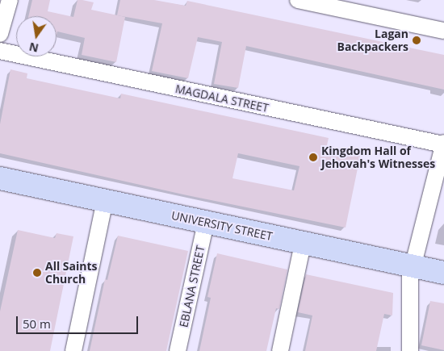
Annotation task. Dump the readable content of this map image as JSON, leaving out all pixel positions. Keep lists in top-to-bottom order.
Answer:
{
  "streets": {
    "street": ["MAGDALA STREET", "UNIVERSITY STREET", "EBLANA STREET"]
  },
  "crossings": [
    ["UNIVERSITY STREET", "EBLANA STREET"]
  ],
  "places": ["Lagan Backpackers", "Kingdom Hall of Jehovah's Witnesses", "All Saints Church"],
  "scale_bar": "50 m",
  "north": "bottom"
}
